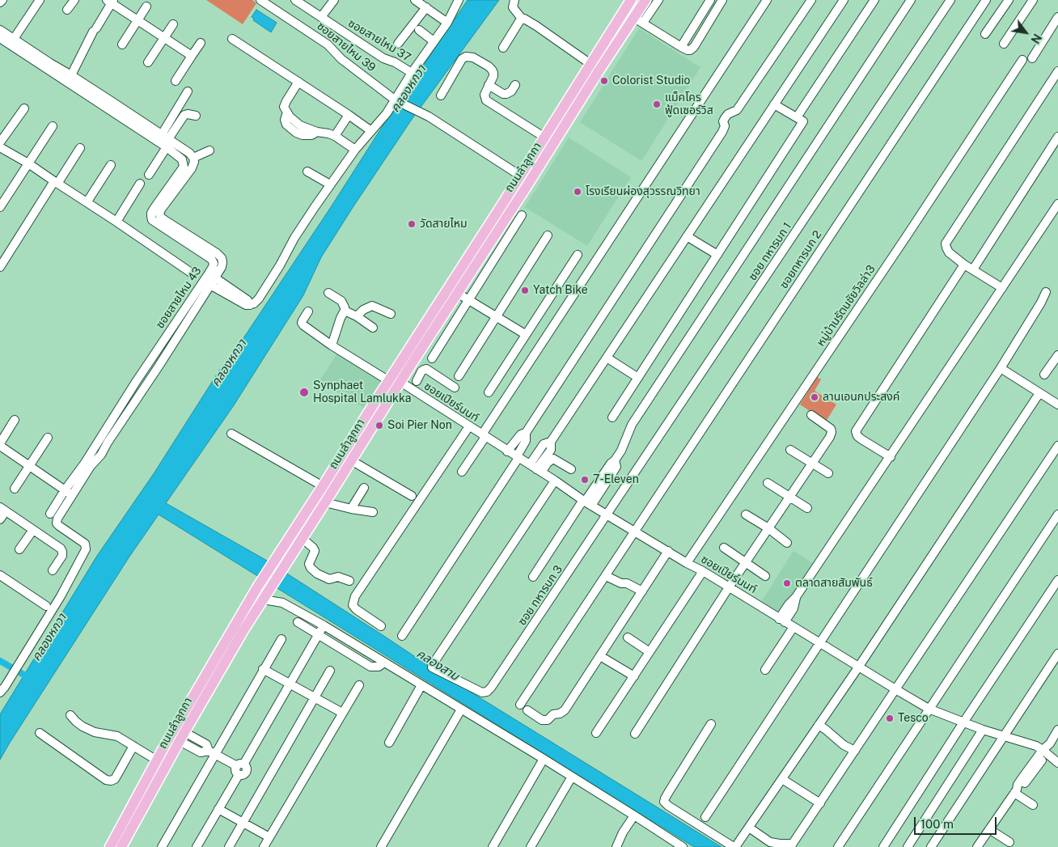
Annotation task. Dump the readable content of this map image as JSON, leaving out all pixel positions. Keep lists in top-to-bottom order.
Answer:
{
  "streets": {
    "main road": ["ถนนลำลูกกา"],
    "street": [
      "ซอยสายไหม 37",
      "ซอยสายไหม 39",
      "ซอย ทหารบก 1",
      "ซอยทหารบก 2",
      "ซอยสายไหม 43",
      "หมู่บ้านรัตนชัยวิลล่า3",
      "ซอยเปียร์นนท์",
      "ซอย ทหารบก 3"
    ]
  },
  "crossings": [
    ["ซอยสายไหม 39", "ถนนลำลูกกา"],
    ["ถนนลำลูกกา", "ซอยเปียร์นนท์"],
    ["ซอย ทหารบก 1", "ซอยเปียร์นนท์"],
    ["ซอย ทหารบก 1", "ซอย ทหารบก 3"],
    ["ซอยทหารบก 2", "ซอยเปียร์นนท์"],
    ["หมู่บ้านรัตนชัยวิลล่า3", "ซอยเปียร์นนท์"],
    ["ซอยเปียร์นนท์", "ซอย ทหารบก 3"]
  ],
  "water": ["คลองหกวา", "คลองสาม"],
  "places": [
    "Colorist Studio",
    "แม็คโคร ฟู้ดเซอร์วิส",
    "โรงเรียนผ่องสุวรรณวิทยา",
    "วัดสายไหม",
    "Yatch Bike",
    "Synphaet Hospital Lamlukka",
    "ลานเอนกประสงค์",
    "Soi Pier Non",
    "7-Eleven",
    "ตลาดสายสัมพันธ์",
    "Tesco"
  ],
  "scale_bar": "100 m",
  "north": "bottom right"
}
